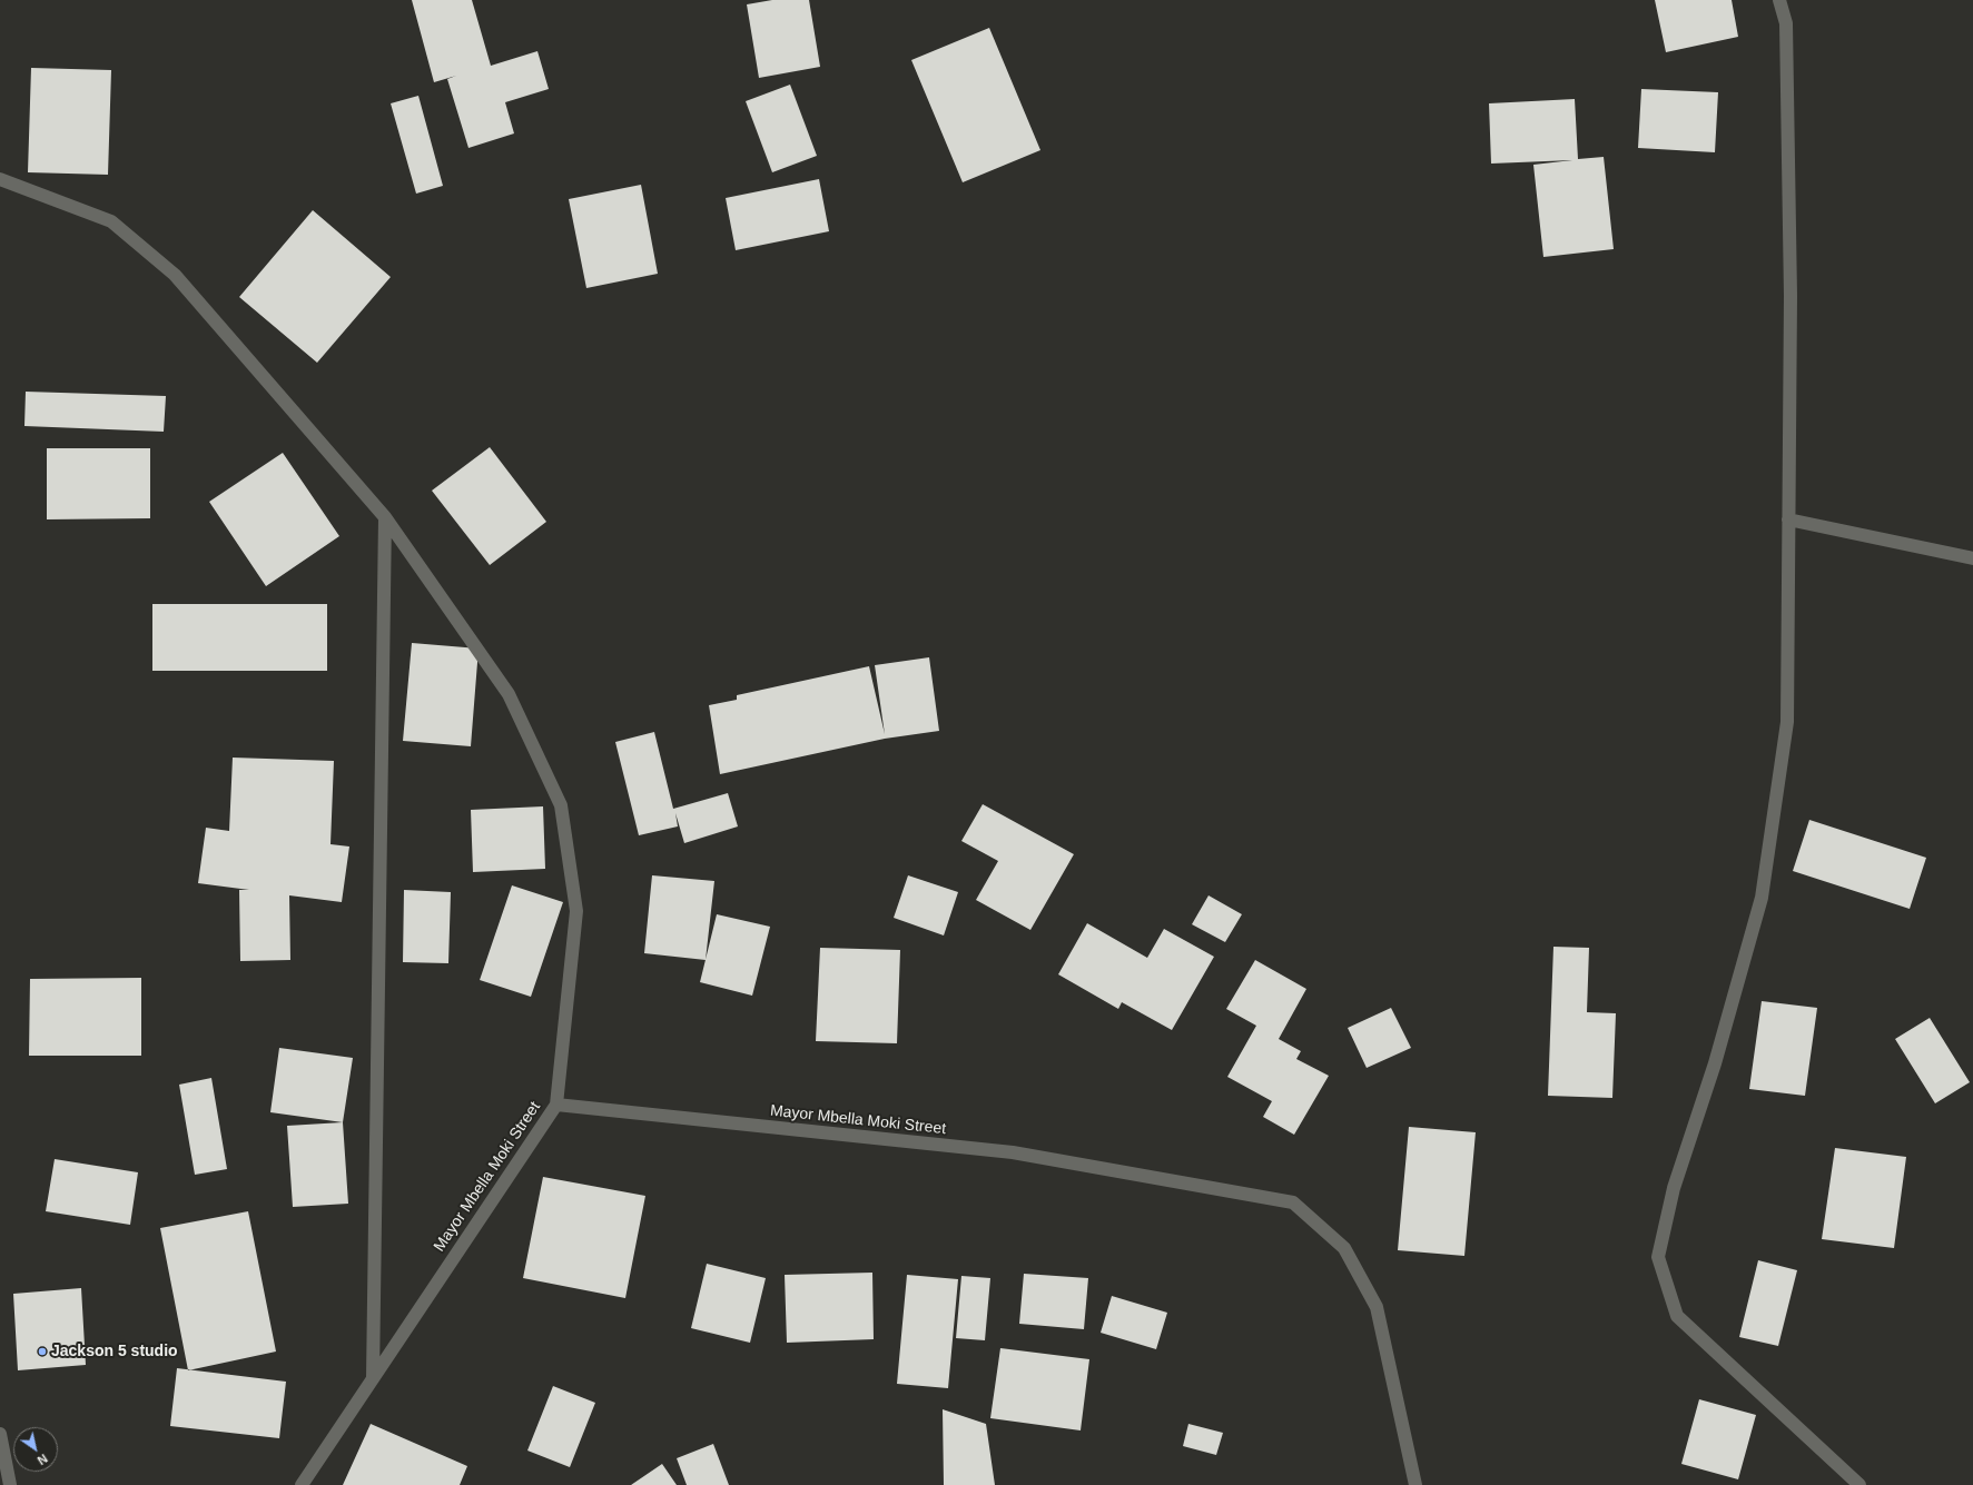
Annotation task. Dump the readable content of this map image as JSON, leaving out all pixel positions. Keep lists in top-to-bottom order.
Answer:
{
  "streets": {
    "street": ["Mayor Mbella Moki Street"]
  },
  "places": ["Jackson 5 studio"],
  "north": "bottom right"
}
